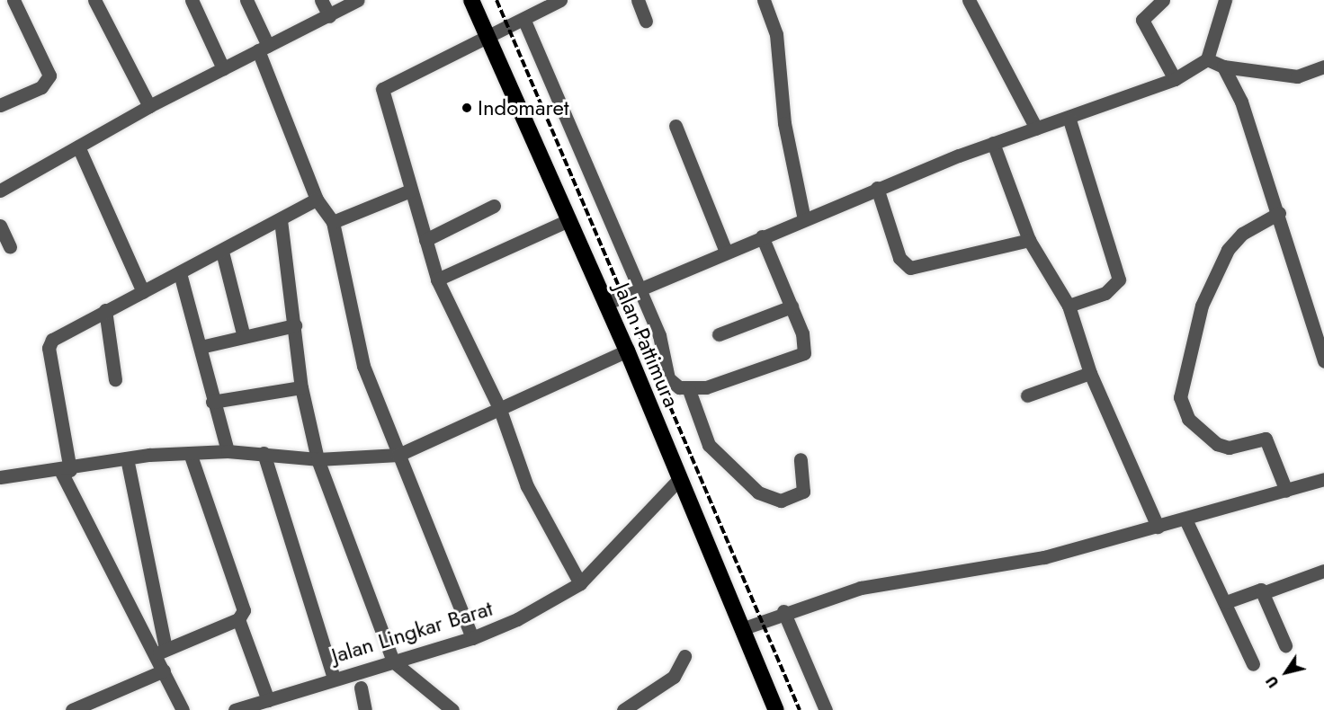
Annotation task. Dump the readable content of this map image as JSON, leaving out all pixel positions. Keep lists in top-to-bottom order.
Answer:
{
  "streets": {
    "highway": ["Jalan Pattimura"],
    "street": ["Jalan Lingkar Barat"]
  },
  "crossings": [
    ["Jalan Pattimura", "Jalan Lingkar Barat"]
  ],
  "places": ["Indomaret"],
  "north": "bottom left"
}
